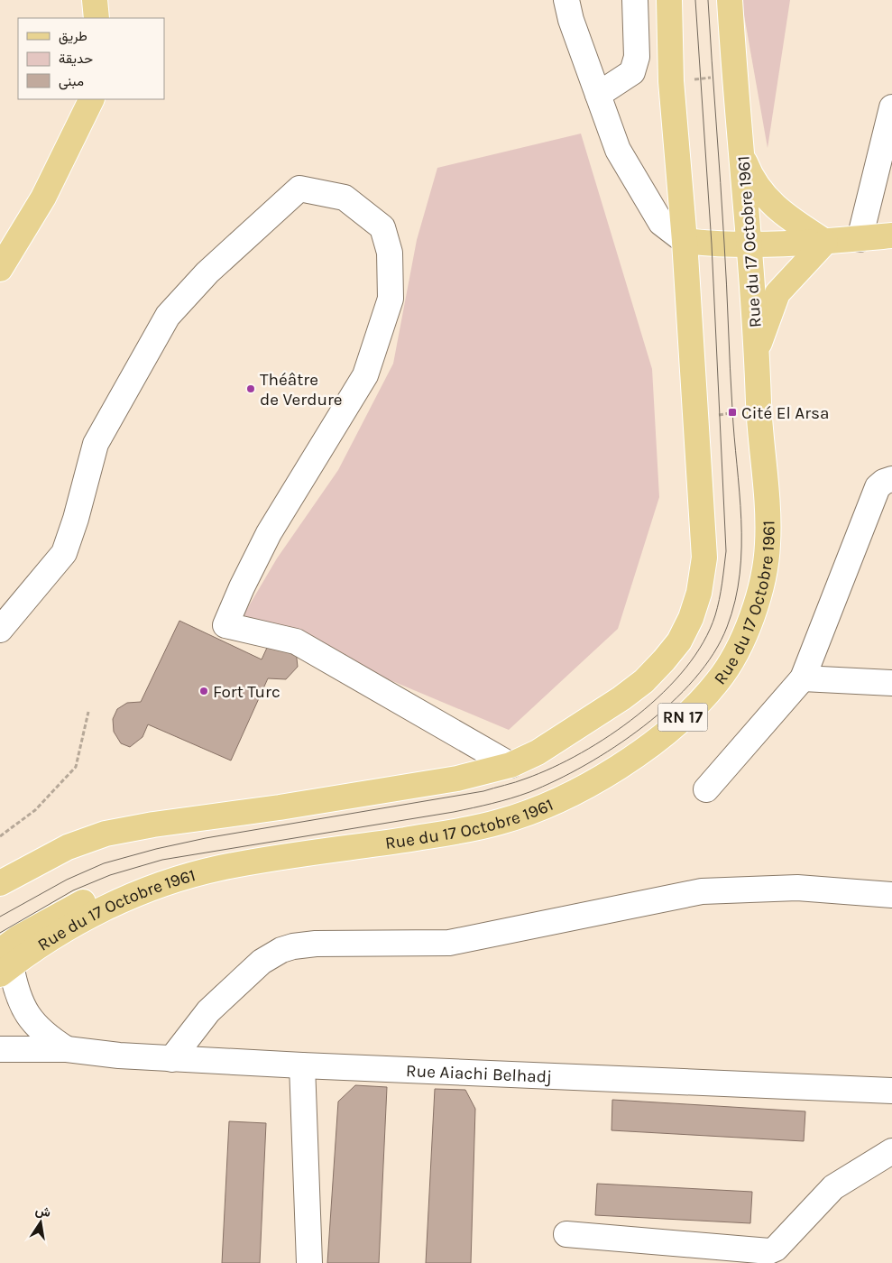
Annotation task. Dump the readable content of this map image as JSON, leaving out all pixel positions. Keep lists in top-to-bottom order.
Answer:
{
  "streets": {
    "main road": ["Rue du 17 Octobre 1961", "RN 17"],
    "street": ["Rue Aiachi Belhadj"]
  },
  "crossings": [
    ["Rue du 17 Octobre 1961", "Rue Aiachi Belhadj"]
  ],
  "places": {
    "other": ["Théâtre de Verdure", "Fort Turc"],
    "transit": ["Cité El Arsa"]
  },
  "legend": ["طريق", "حديقة", "مبنى"],
  "north": "top"
}
